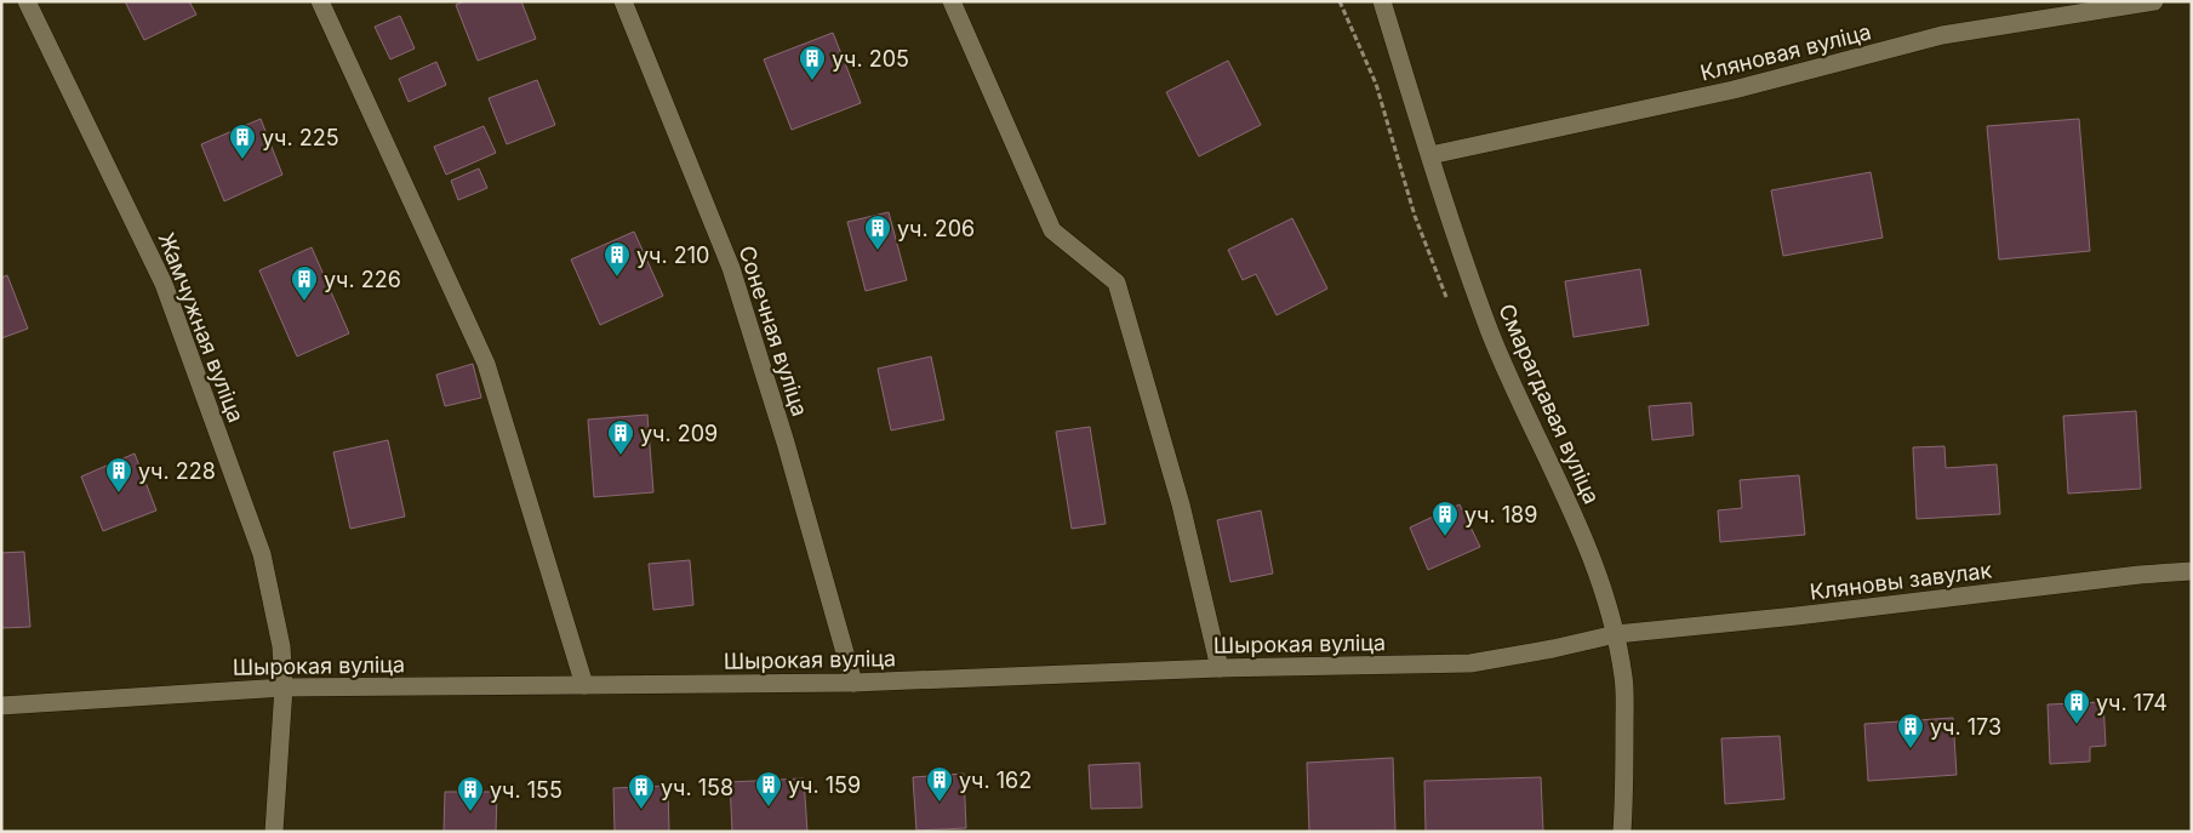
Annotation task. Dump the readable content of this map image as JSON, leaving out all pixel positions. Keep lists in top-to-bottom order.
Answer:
{
  "streets": {
    "street": [
      "Кляновая вуліца",
      "Жамчужная вуліца",
      "Сонечная вуліца",
      "Смарагдавая вуліца",
      "Кляновы завулак",
      "Шырокая вуліца"
    ]
  },
  "crossings": [
    ["Кляновая вуліца", "Смарагдавая вуліца"],
    ["Жамчужная вуліца", "Шырокая вуліца"],
    ["Сонечная вуліца", "Шырокая вуліца"],
    ["Смарагдавая вуліца", "Кляновы завулак"],
    ["Смарагдавая вуліца", "Шырокая вуліца"],
    ["Кляновы завулак", "Шырокая вуліца"]
  ],
  "places": {
    "building": [
      "уч. 205",
      "уч. 225",
      "уч. 206",
      "уч. 210",
      "уч. 226",
      "уч. 209",
      "уч. 228",
      "уч. 189",
      "уч. 174",
      "уч. 173",
      "уч. 162",
      "уч. 159",
      "уч. 158",
      "уч. 155"
    ]
  }
}
